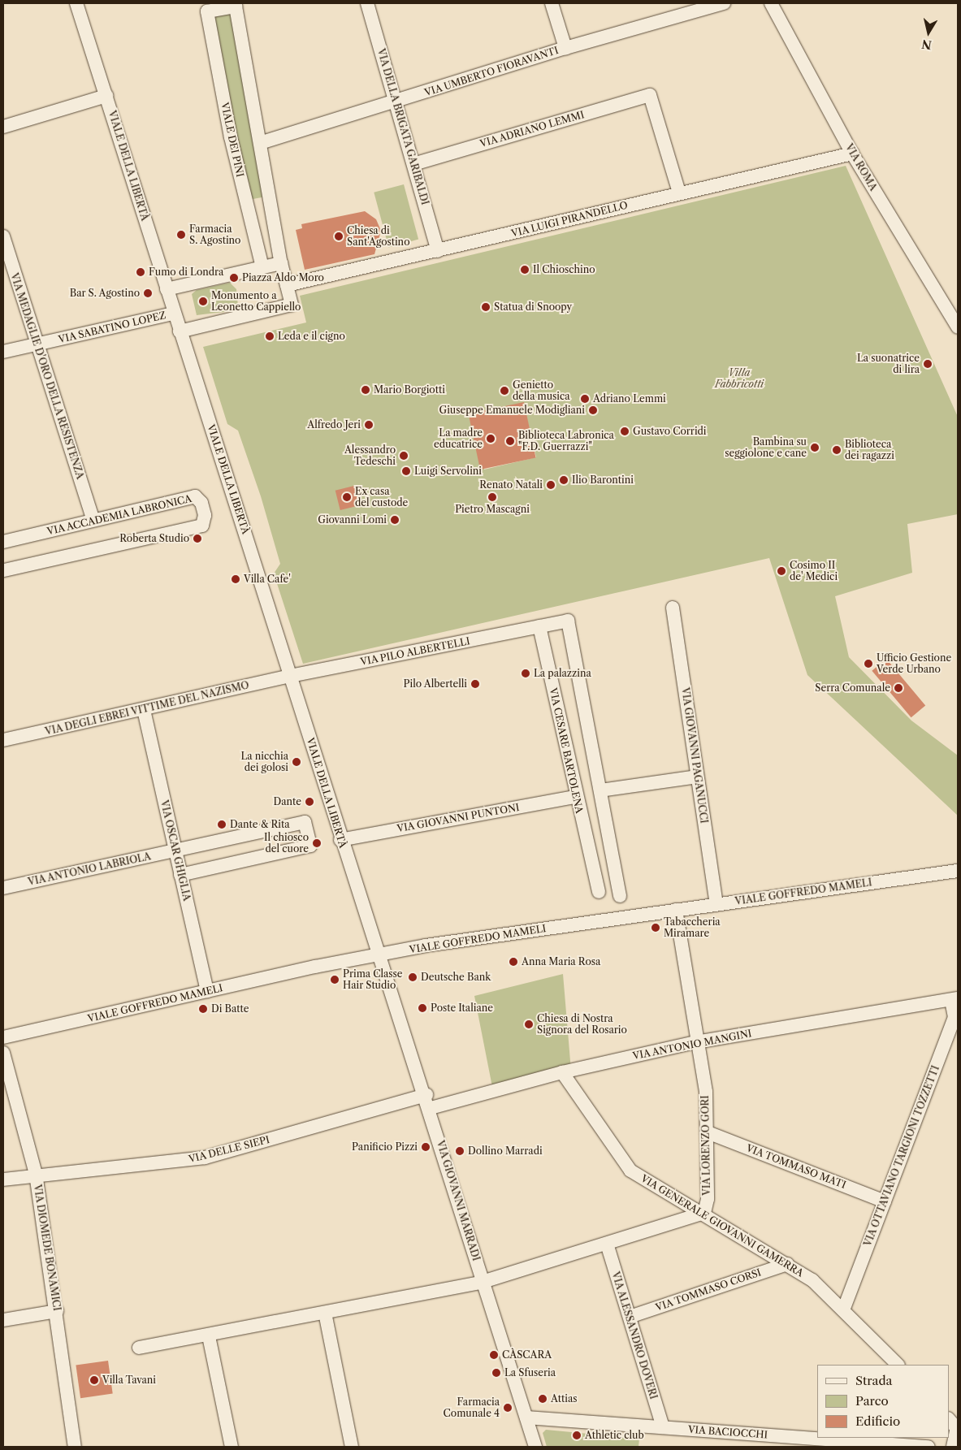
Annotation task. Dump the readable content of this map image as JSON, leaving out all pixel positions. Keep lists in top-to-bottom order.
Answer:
{
  "streets": {
    "street": [
      "VIA UMBERTO FIORAVANTI",
      "VIA DELLA BRIGATA GARIBALDI",
      "VIA ADRIANO LEMMI",
      "VIALE DEI PINI",
      "VIALE DELLA LIBERTÀ",
      "VIA ROMA",
      "VIA LUIGI PIRANDELLO",
      "VIA SABATINO LOPEZ",
      "VIA MEDAGLIE D'ORO DELLA RESISTENZA",
      "VIA ACCADEMIA LABRONICA",
      "VIA PILO ALBERTELLI",
      "VIA DEGLI EBREI VITTIME DEL NAZISMO",
      "VIA CESARE BARTOLENA",
      "VIA GIOVANNI PAGANUCCI",
      "VIA GIOVANNI PUNTONI",
      "VIA OSCAR GHIGLIA",
      "VIA ANTONIO LABRIOLA",
      "VIALE GOFFREDO MAMELI",
      "VIA ANTONIO MANGINI",
      "VIA LORENZO GORI",
      "VIA DELLE SIEPI",
      "VIA OTTAVIANO TARGIONI TOZZETTI",
      "VIA TOMMASO MATI",
      "VIA GIOVANNI MARRADI",
      "VIA GENERALE GIOVANNI GAMERRA",
      "VIA DIOMEDE BONAMICI",
      "VIA TOMMASO CORSI",
      "VIA ALESSANDRO DOVERI",
      "VIA BACIOCCHI"
    ]
  },
  "crossings": [
    ["VIA UMBERTO FIORAVANTI", "VIA DELLA BRIGATA GARIBALDI"],
    ["VIA UMBERTO FIORAVANTI", "VIALE DEI PINI"],
    ["VIA DELLA BRIGATA GARIBALDI", "VIA ADRIANO LEMMI"],
    ["VIA DELLA BRIGATA GARIBALDI", "VIA LUIGI PIRANDELLO"],
    ["VIA ADRIANO LEMMI", "VIA LUIGI PIRANDELLO"],
    ["VIALE DELLA LIBERTÀ", "VIA SABATINO LOPEZ"],
    ["VIALE DELLA LIBERTÀ", "VIA PILO ALBERTELLI"],
    ["VIALE DELLA LIBERTÀ", "VIA DEGLI EBREI VITTIME DEL NAZISMO"],
    ["VIALE DELLA LIBERTÀ", "VIA GIOVANNI PUNTONI"],
    ["VIALE DELLA LIBERTÀ", "VIALE GOFFREDO MAMELI"],
    ["VIALE DELLA LIBERTÀ", "VIA GIOVANNI MARRADI"],
    ["VIA ROMA", "VIA LUIGI PIRANDELLO"],
    ["VIA SABATINO LOPEZ", "VIA MEDAGLIE D'ORO DELLA RESISTENZA"],
    ["VIA PILO ALBERTELLI", "VIA DEGLI EBREI VITTIME DEL NAZISMO"],
    ["VIA PILO ALBERTELLI", "VIA CESARE BARTOLENA"],
    ["VIA DEGLI EBREI VITTIME DEL NAZISMO", "VIA OSCAR GHIGLIA"],
    ["VIA CESARE BARTOLENA", "VIA GIOVANNI PUNTONI"],
    ["VIA GIOVANNI PAGANUCCI", "VIALE GOFFREDO MAMELI"],
    ["VIA OSCAR GHIGLIA", "VIA ANTONIO LABRIOLA"],
    ["VIA OSCAR GHIGLIA", "VIALE GOFFREDO MAMELI"],
    ["VIALE GOFFREDO MAMELI", "VIA LORENZO GORI"],
    ["VIALE GOFFREDO MAMELI", "VIA GIOVANNI MARRADI"],
    ["VIA ANTONIO MANGINI", "VIA LORENZO GORI"],
    ["VIA ANTONIO MANGINI", "VIA OTTAVIANO TARGIONI TOZZETTI"],
    ["VIA ANTONIO MANGINI", "VIA GIOVANNI MARRADI"],
    ["VIA ANTONIO MANGINI", "VIA GENERALE GIOVANNI GAMERRA"],
    ["VIA LORENZO GORI", "VIA TOMMASO MATI"],
    ["VIA LORENZO GORI", "VIA GENERALE GIOVANNI GAMERRA"],
    ["VIA DELLE SIEPI", "VIA GIOVANNI MARRADI"],
    ["VIA DELLE SIEPI", "VIA DIOMEDE BONAMICI"],
    ["VIA OTTAVIANO TARGIONI TOZZETTI", "VIA TOMMASO MATI"],
    ["VIA OTTAVIANO TARGIONI TOZZETTI", "VIA GENERALE GIOVANNI GAMERRA"],
    ["VIA GIOVANNI MARRADI", "VIA BACIOCCHI"],
    ["VIA GENERALE GIOVANNI GAMERRA", "VIA TOMMASO CORSI"],
    ["VIA TOMMASO CORSI", "VIA ALESSANDRO DOVERI"],
    ["VIA ALESSANDRO DOVERI", "VIA BACIOCCHI"]
  ],
  "parks": ["Villa Fabbricotti"],
  "places": [
    "Farmacia S. Agostino",
    "Chiesa di Sant'Agostino",
    "Il Chioschino",
    "Fumo di Londra",
    "Piazza Aldo Moro",
    "Bar S. Agostino",
    "Monumento a Leonetto Cappiello",
    "Statua di Snoopy",
    "Leda e il cigno",
    "La suonatrice di lira",
    "Mario Borgiotti",
    "Genietto della musica",
    "Adriano Lemmi",
    "Giuseppe Emanuele Modigliani",
    "Alfredo Jeri",
    "Gustavo Corridi",
    "La madre educatrice",
    "Biblioteca Labronica \"F.D. Guerrazzi\"",
    "Bambina su seggiolone e cane",
    "Biblioteca dei ragazzi",
    "Alessandro Tedeschi",
    "Luigi Servolini",
    "Ilio Barontini",
    "Renato Natali",
    "Ex casa del custode",
    "Pietro Mascagni",
    "Giovanni Lomi",
    "Roberta Studio",
    "Cosimo II de' Medici",
    "Villa Cafe'",
    "Ufficio Gestione Verde Urbano",
    "La palazzina",
    "Pilo Albertelli",
    "Serra Comunale",
    "La nicchia dei golosi",
    "Dante",
    "Dante & Rita",
    "Il chiosco del cuore",
    "Tabaccheria Miramare",
    "Anna Maria Rosa",
    "Deutsche Bank",
    "Prima Classe Hair Studio",
    "Poste Italiane",
    "Di Batte",
    "Chiesa di Nostra Signora del Rosario",
    "Panificio Pizzi",
    "Dollino Marradi",
    "CÀSCARA",
    "La Sfuseria",
    "Villa Tavani",
    "Attias",
    "Farmacia Comunale 4",
    "Athletic club"
  ],
  "legend": ["Strada", "Parco", "Edificio"],
  "north": "bottom"
}
